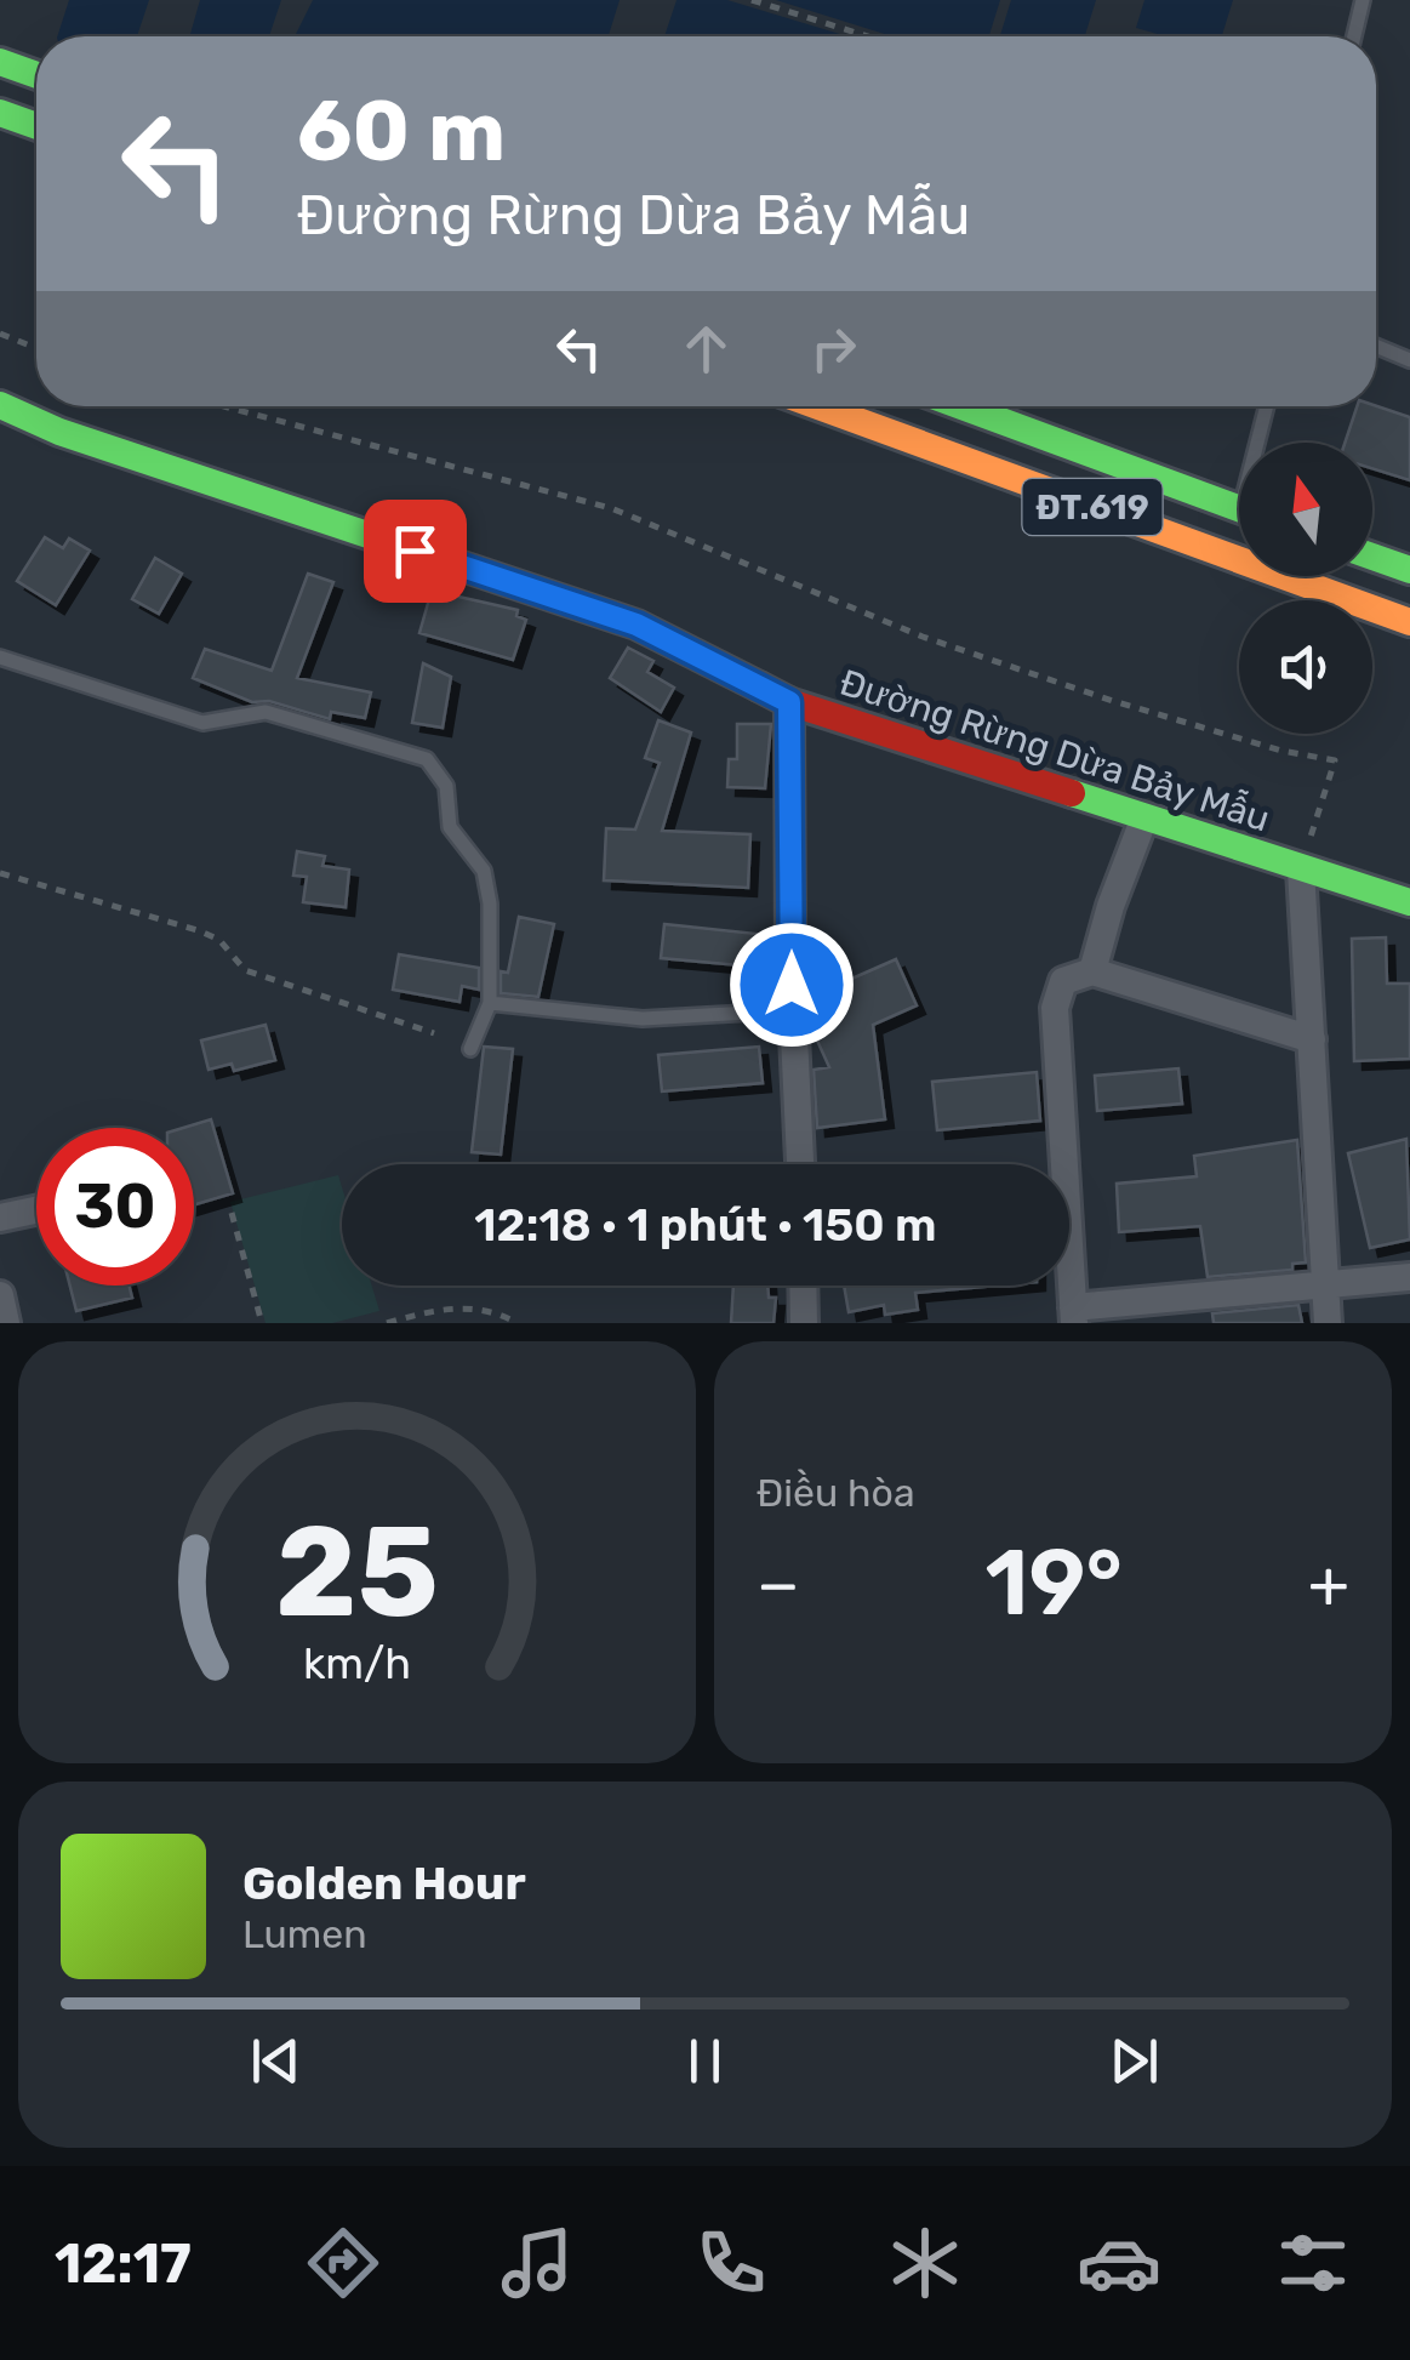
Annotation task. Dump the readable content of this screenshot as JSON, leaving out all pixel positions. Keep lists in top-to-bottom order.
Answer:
{
  "streets": {
    "street": ["ĐT.619", "Đường Rừng Dừa Bảy Mẫu"]
  },
  "north": "top",
  "page": {
    "turn": ["60 m", "Đường Rừng Dừa Bảy Mẫu"],
    "limit": "30",
    "trip": "12:18 · 1 phút · 150 m",
    "tile": "Điều hòa",
    "heat": ["−", "19°", "+"],
    "song": ["Golden Hour", "Lumen"],
    "tabs": "12:17",
    "gauge": ["25", "km/h"]
  }
}
